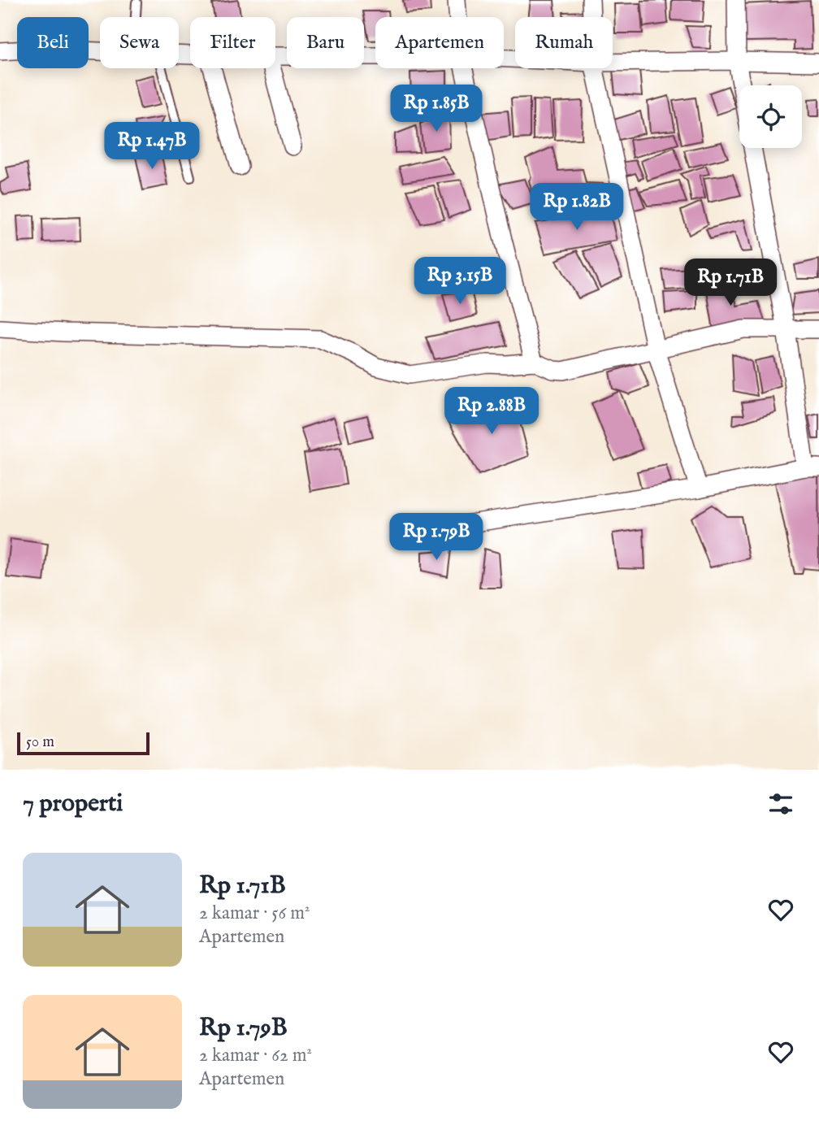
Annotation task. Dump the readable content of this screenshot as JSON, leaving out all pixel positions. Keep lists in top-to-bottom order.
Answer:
{
  "scale_bar": "50 m",
  "page": {
    "chip": [
      "Beli",
      "Sewa",
      "Filter",
      "Baru",
      "Apartemen",
      "Rumah"
    ],
    "price": [
      "Rp 1.85B",
      "Rp 1.47B",
      "Rp 1.82B",
      "Rp 3.15B",
      "Rp 1.71B",
      "Rp 2.88B",
      "Rp 1.79B"
    ],
    "scale": "50 m",
    "heading": "7 properti",
    "list": [
      {
        "name": "Rp 1.71B",
        "note": "2 kamar · 56 m² · Apartemen"
      },
      {
        "name": "Rp 1.79B",
        "note": "2 kamar · 62 m² · Apartemen"
      }
    ]
  }
}
